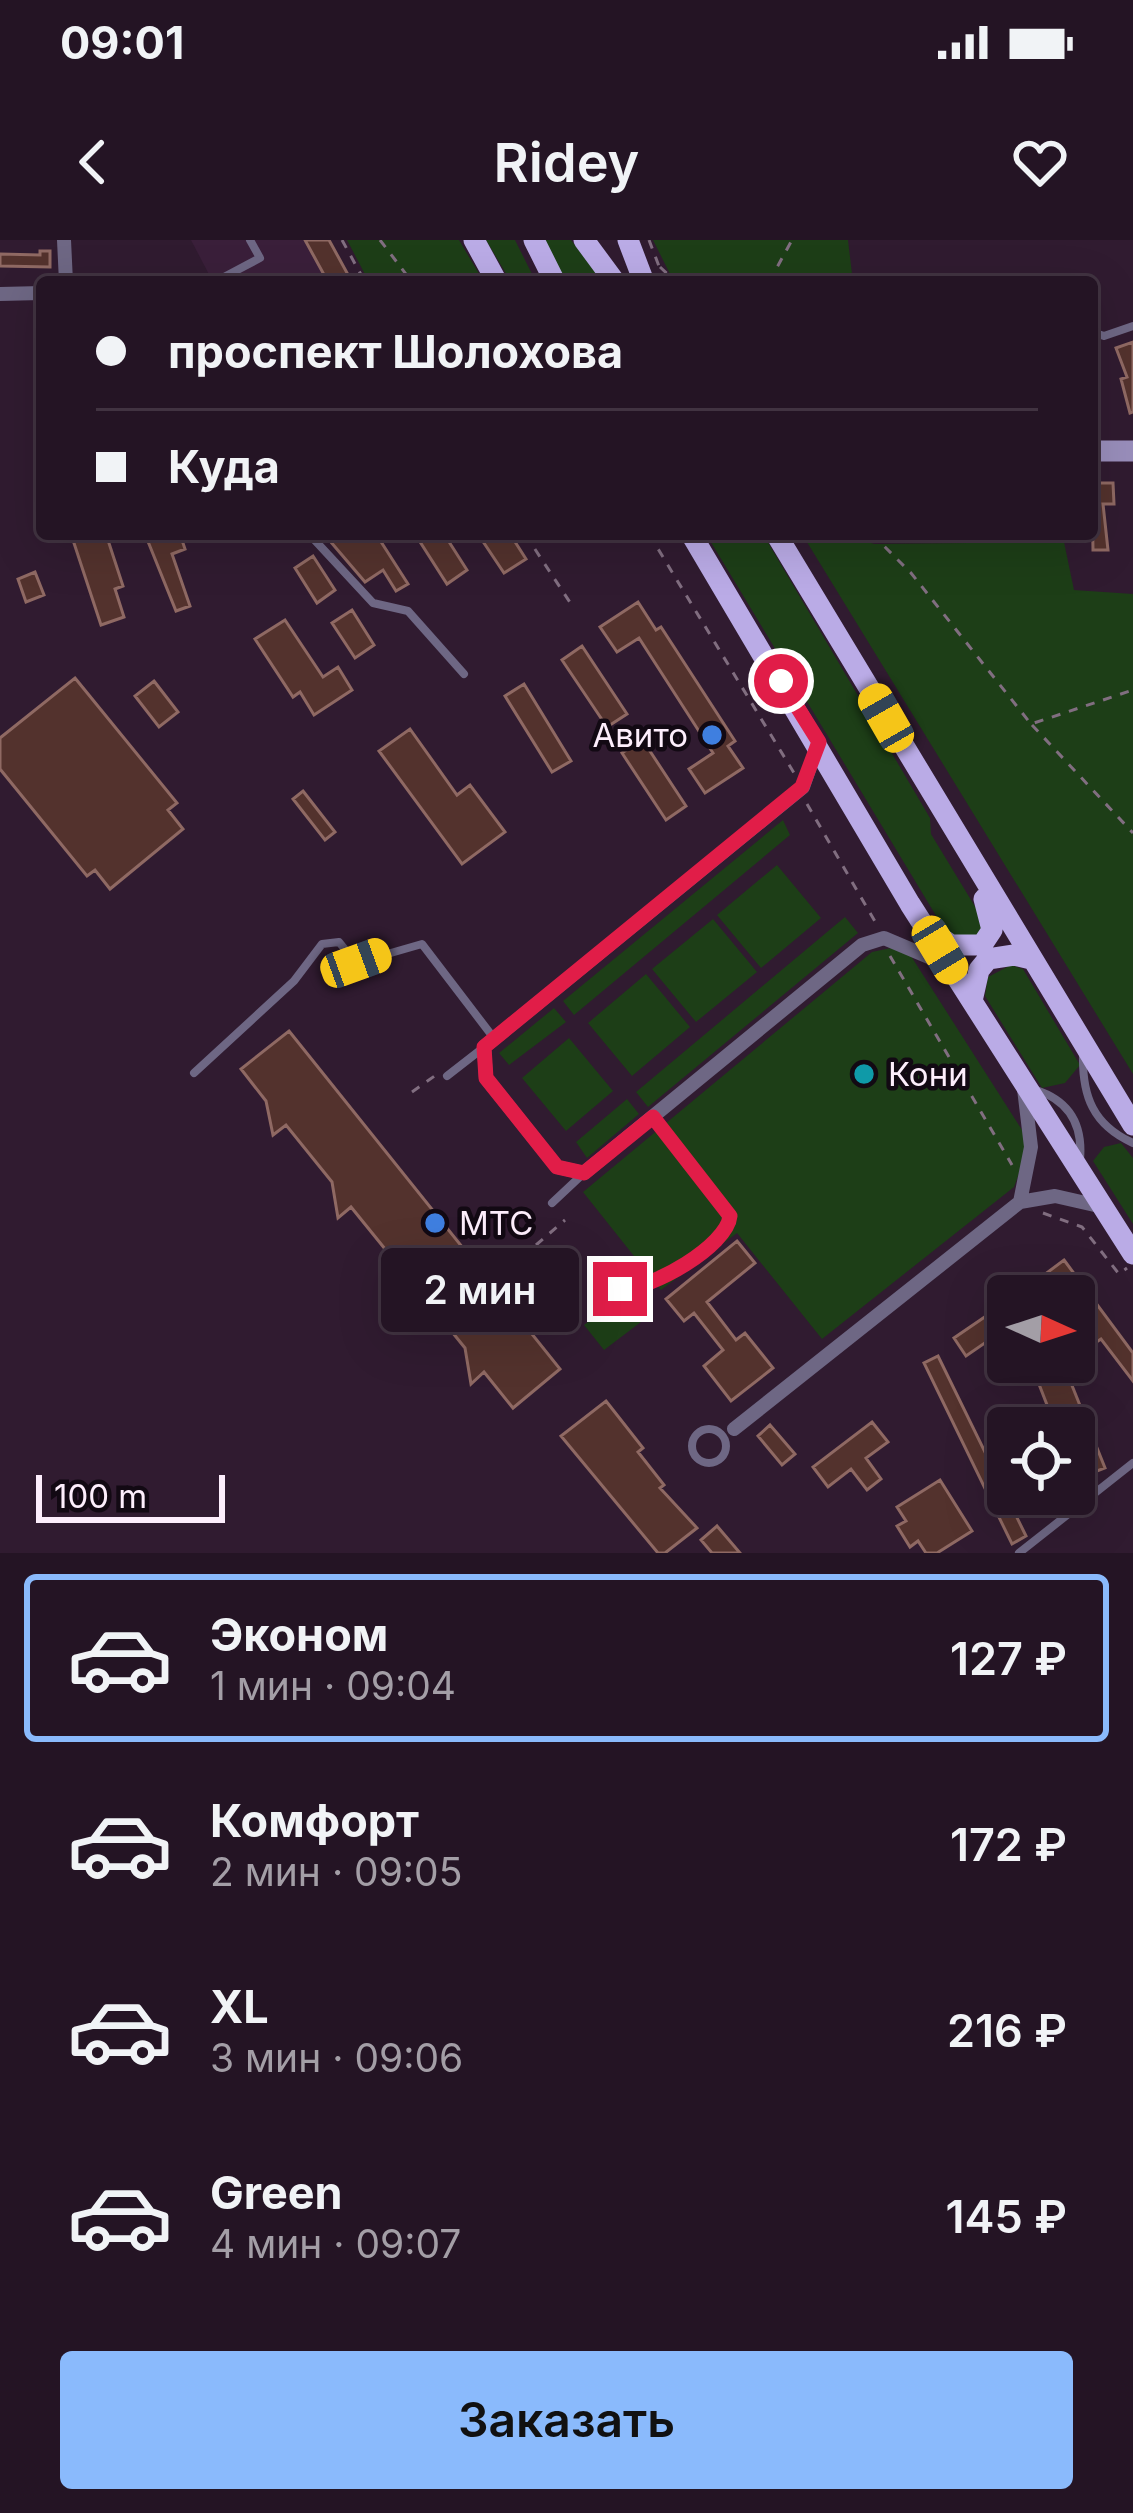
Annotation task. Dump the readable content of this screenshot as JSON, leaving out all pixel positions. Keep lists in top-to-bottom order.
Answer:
{
  "places": ["Авито", "Кони", "МТС"],
  "scale_bar": "100 m",
  "north": "right",
  "page": {
    "status": "09:01",
    "header": "Ridey",
    "banner": ["проспект Шолохова", "Куда"],
    "bubble": "2 мин",
    "scale": "100 m",
    "list": [
      {
        "name": "Эконом",
        "note": "1 мин · 09:04",
        "value": "127 ₽"
      },
      {
        "name": "Комфорт",
        "note": "2 мин · 09:05",
        "value": "172 ₽"
      },
      {
        "name": "XL",
        "note": "3 мин · 09:06",
        "value": "216 ₽"
      },
      {
        "name": "Green",
        "note": "4 мин · 09:07",
        "value": "145 ₽"
      }
    ],
    "buttons": "Заказать"
  }
}
